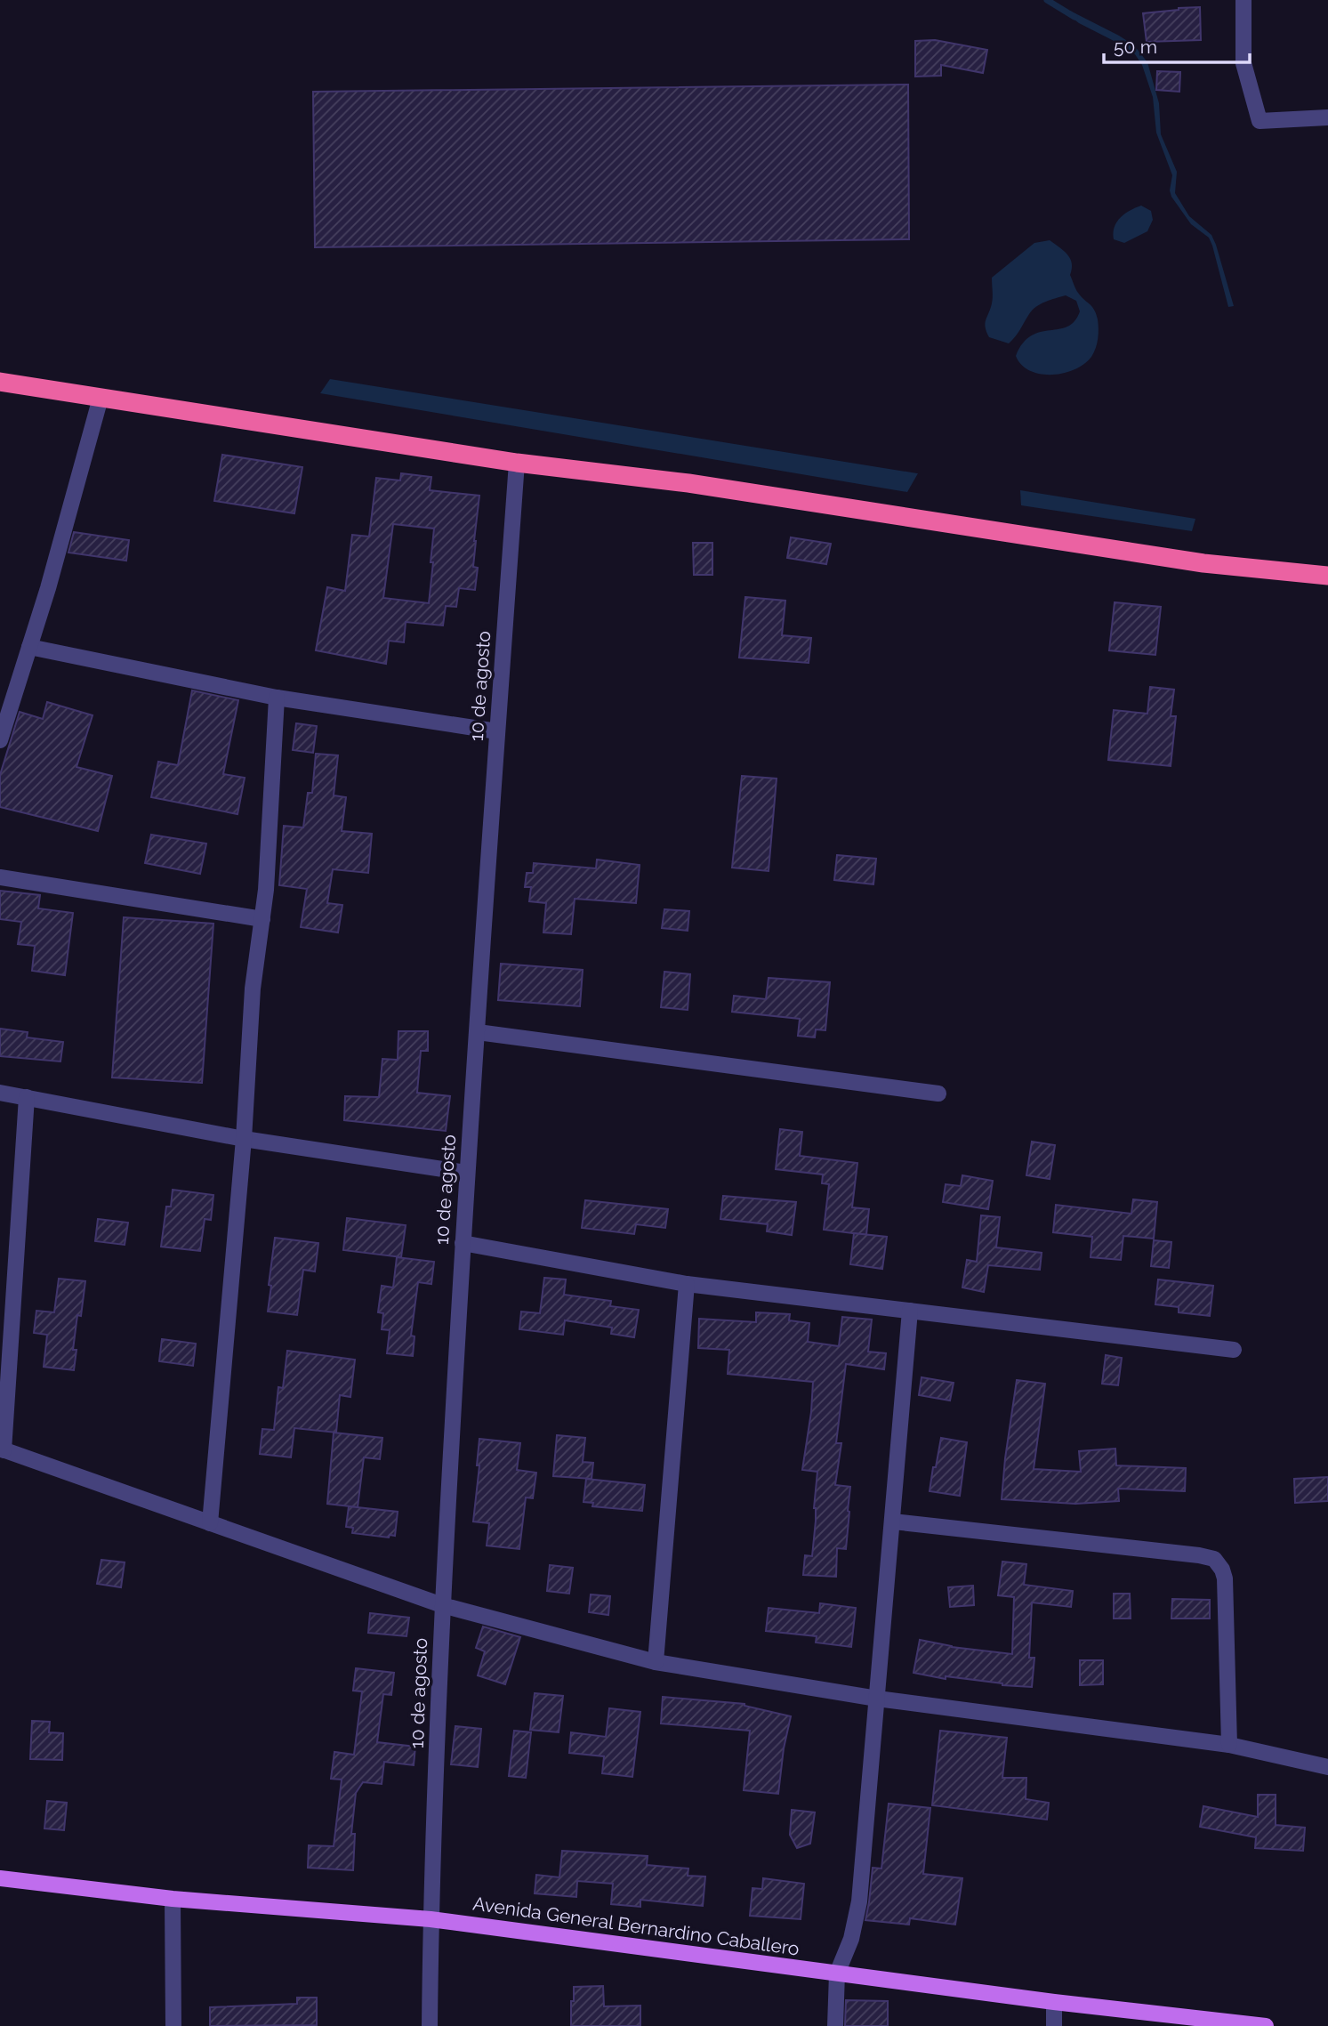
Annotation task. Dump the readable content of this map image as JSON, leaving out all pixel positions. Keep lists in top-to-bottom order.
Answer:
{
  "streets": {
    "main road": ["Avenida General Bernardino Caballero"],
    "street": ["10 de agosto"]
  },
  "crossings": [
    ["10 de agosto", "Avenida General Bernardino Caballero"]
  ],
  "scale_bar": "50 m"
}
